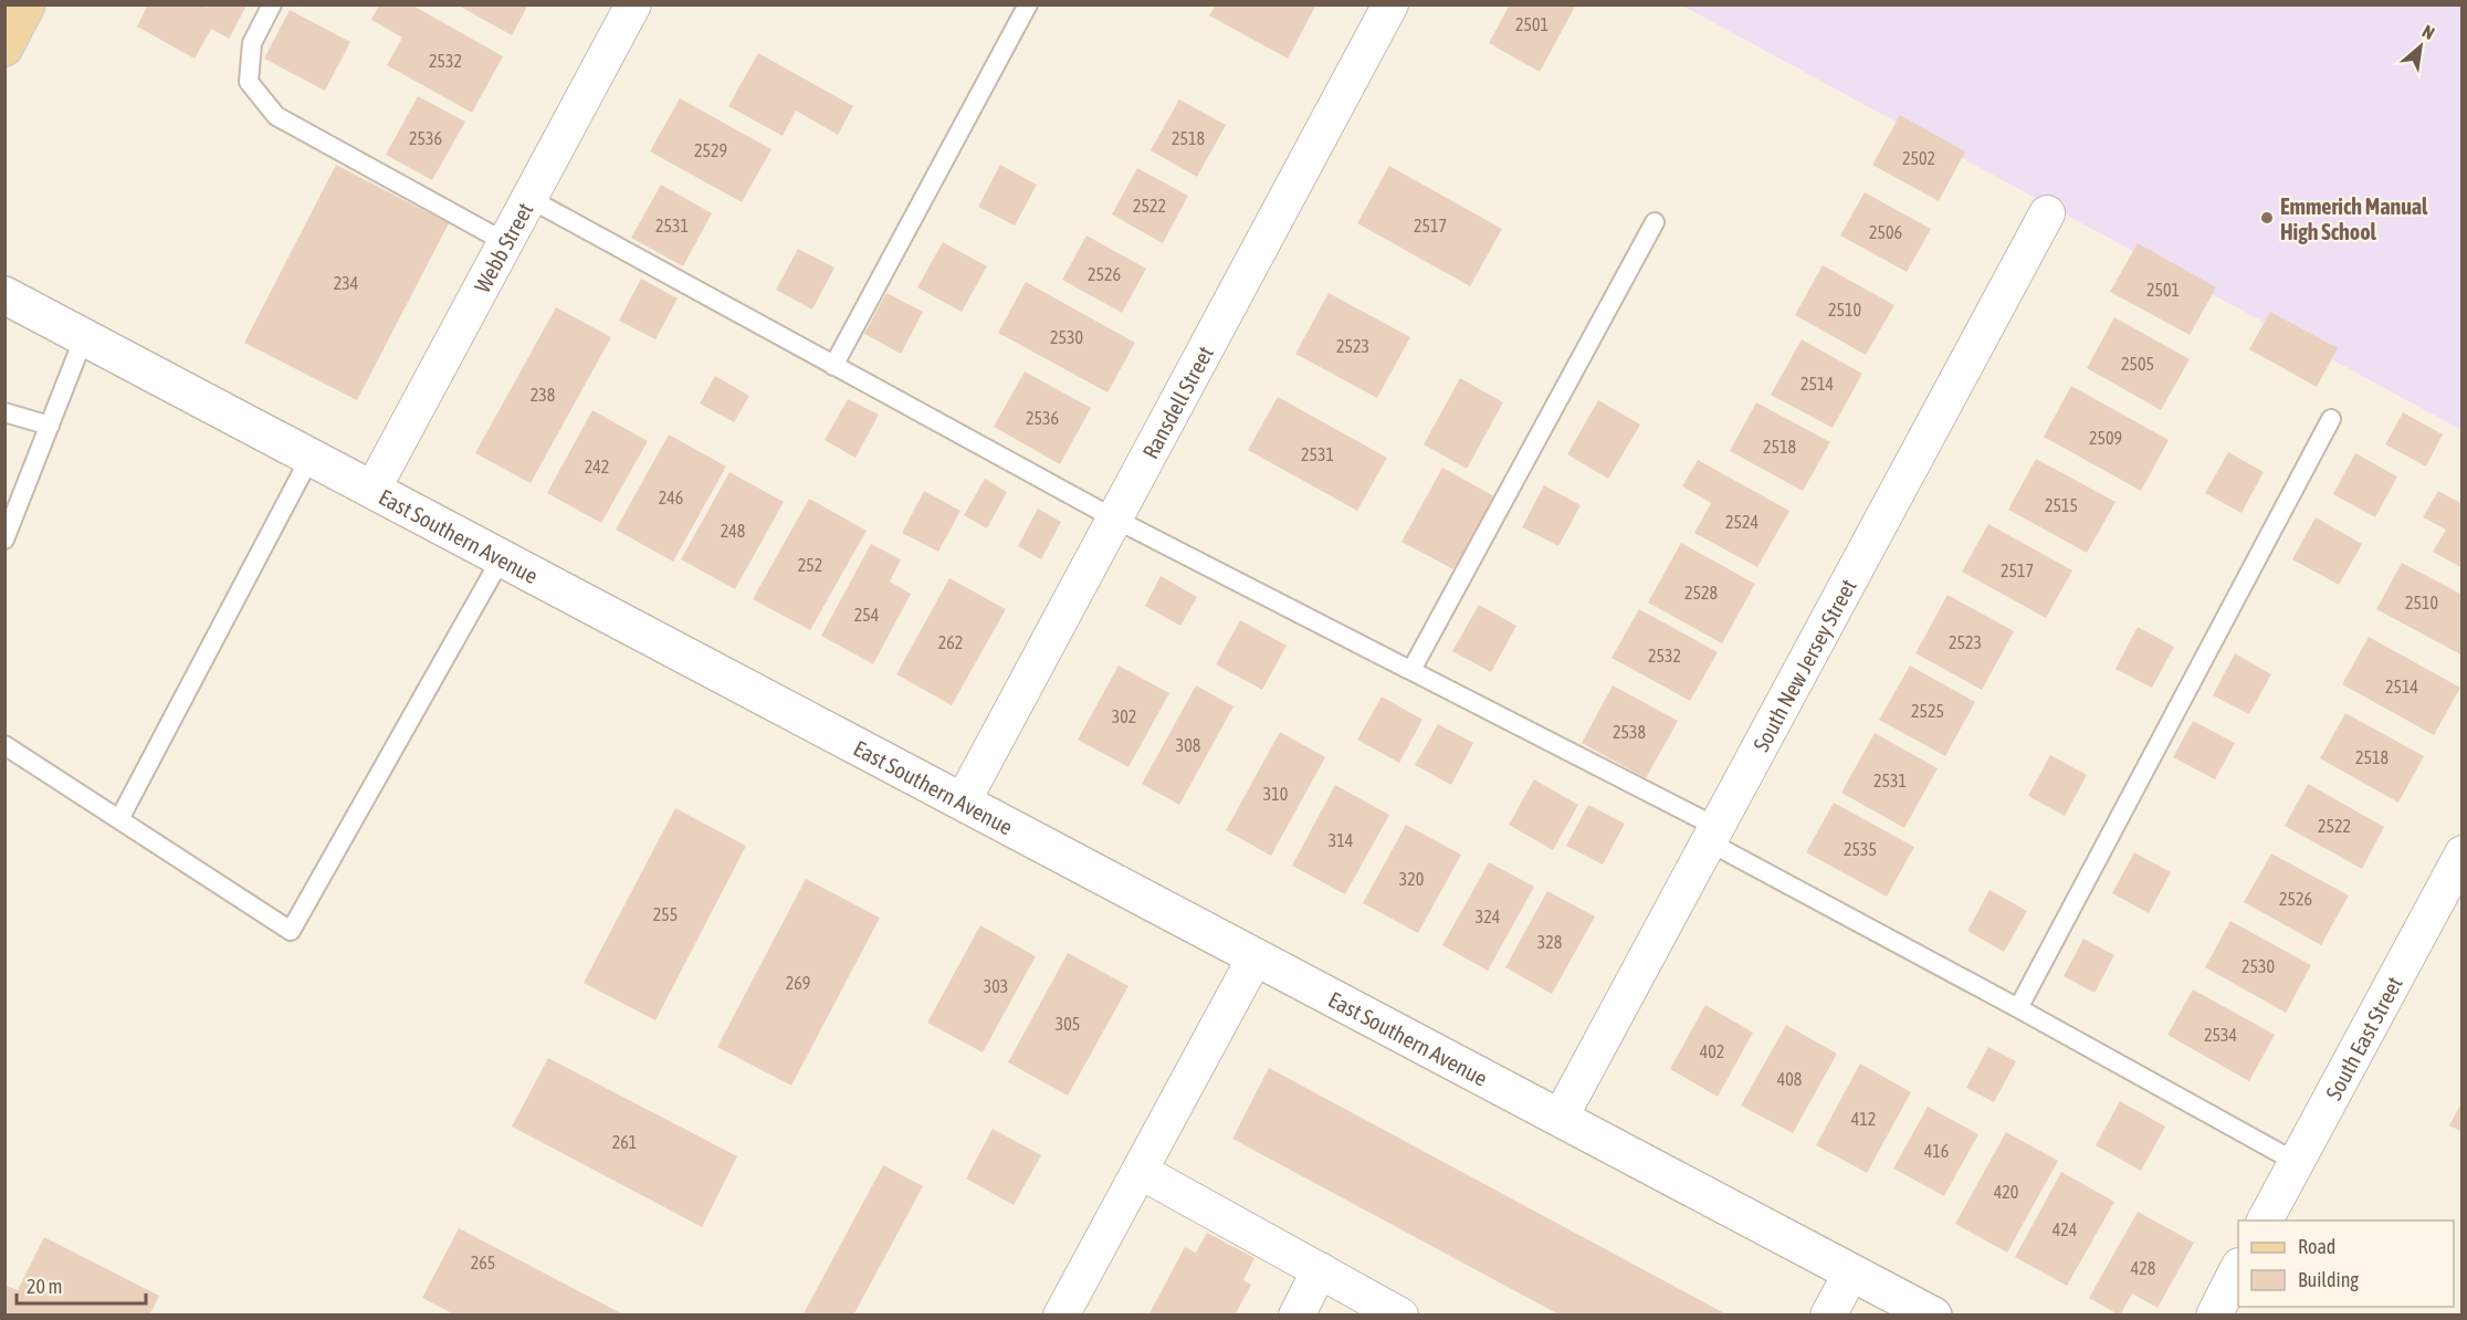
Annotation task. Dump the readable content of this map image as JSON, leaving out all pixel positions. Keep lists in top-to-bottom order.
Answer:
{
  "streets": {
    "street": [
      "Webb Street",
      "Ransdell Street",
      "East Southern Avenue",
      "South New Jersey Street",
      "South East Street"
    ]
  },
  "crossings": [
    ["Webb Street", "East Southern Avenue"],
    ["Ransdell Street", "East Southern Avenue"],
    ["East Southern Avenue", "South New Jersey Street"]
  ],
  "places": ["Emmerich Manual High School"],
  "house_numbers": [
    "2501",
    "2532",
    "2536",
    "2518",
    "2529",
    "2502",
    "2522",
    "2531",
    "2517",
    "2506",
    "2526",
    "234",
    "2501",
    "2510",
    "2530",
    "2523",
    "2505",
    "2514",
    "238",
    "2536",
    "2509",
    "2518",
    "2531",
    "242",
    "246",
    "2515",
    "2524",
    "248",
    "252",
    "2517",
    "2528",
    "2510",
    "254",
    "262",
    "2523",
    "2532",
    "2514",
    "2525",
    "302",
    "2538",
    "308",
    "2518",
    "2531",
    "310",
    "2522",
    "314",
    "2535",
    "320",
    "2526",
    "255",
    "324",
    "328",
    "2530",
    "269",
    "303",
    "305",
    "2534",
    "402",
    "408",
    "412",
    "261",
    "416",
    "420",
    "424",
    "265",
    "428"
  ],
  "legend": ["Road", "Building"],
  "scale_bar": "20 m",
  "north": "top right"
}
